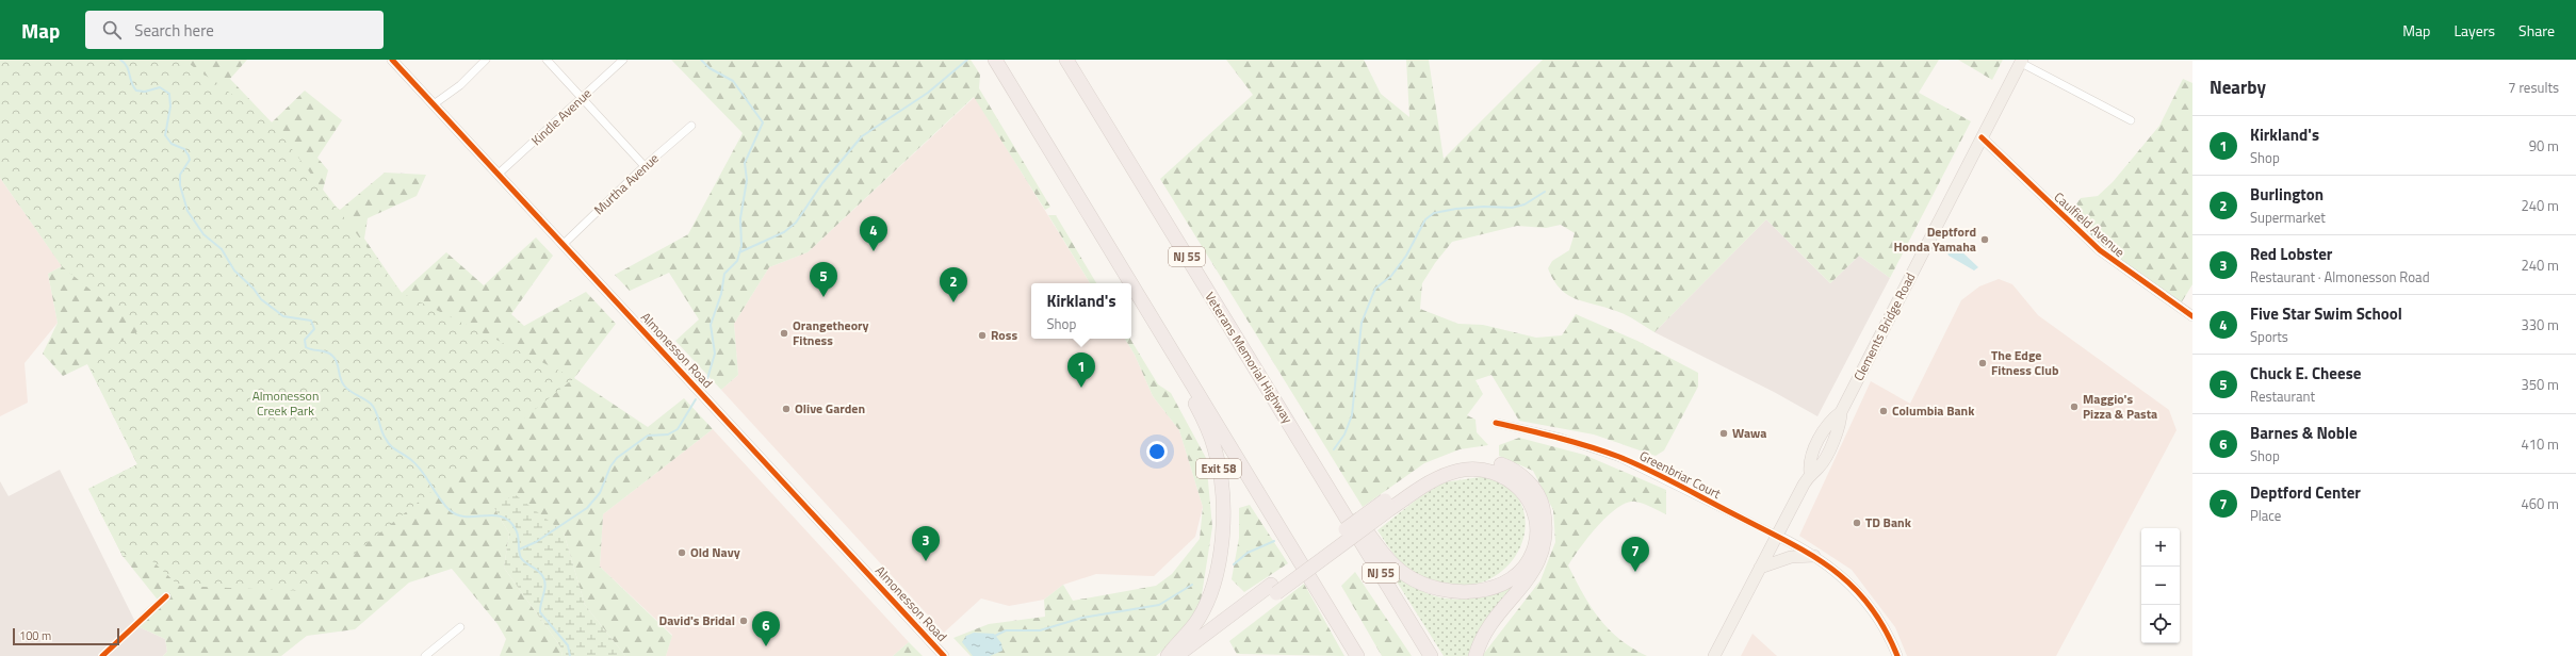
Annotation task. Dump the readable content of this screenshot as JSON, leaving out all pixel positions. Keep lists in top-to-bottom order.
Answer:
{
  "streets": {
    "highway": ["NJ 55", "Veterans Memorial Highway", "Exit 58"],
    "main road": ["Clements Bridge Road"],
    "street": [
      "Kindle Avenue",
      "Murtha Avenue",
      "Caulfield Avenue",
      "Almonesson Road",
      "Greenbriar Court"
    ]
  },
  "crossings": [
    ["Kindle Avenue", "Almonesson Road"],
    ["Murtha Avenue", "Almonesson Road"],
    ["Caulfield Avenue", "Clements Bridge Road"],
    ["Clements Bridge Road", "Greenbriar Court"]
  ],
  "parks": ["Almonesson Creek Park"],
  "places": [
    "Deptford Honda Yamaha",
    "Orangetheory Fitness",
    "Ross",
    "The Edge Fitness Club",
    "Maggio's Pizza & Pasta",
    "Olive Garden",
    "Columbia Bank",
    "Wawa",
    "TD Bank",
    "Old Navy",
    "David's Bridal"
  ],
  "scale_bar": "100 m",
  "page": {
    "header": "Map",
    "search": "Search here",
    "nav": ["Map", "Layers", "Share"],
    "heading": ["Nearby", "7 results"],
    "list": [
      {
        "mark": "1",
        "name": "Kirkland's",
        "note": "Shop",
        "value": "90 m"
      },
      {
        "mark": "2",
        "name": "Burlington",
        "note": "Supermarket",
        "value": "240 m"
      },
      {
        "mark": "3",
        "name": "Red Lobster",
        "note": "Restaurant · Almonesson Road",
        "value": "240 m"
      },
      {
        "mark": "4",
        "name": "Five Star Swim School",
        "note": "Sports",
        "value": "330 m"
      },
      {
        "mark": "5",
        "name": "Chuck E. Cheese",
        "note": "Restaurant",
        "value": "350 m"
      },
      {
        "mark": "6",
        "name": "Barnes & Noble",
        "note": "Shop",
        "value": "410 m"
      },
      {
        "mark": "7",
        "name": "Deptford Center",
        "note": "Place",
        "value": "460 m"
      }
    ],
    "pins": [
      "4",
      "5",
      "2",
      "1",
      "3",
      "7",
      "6"
    ],
    "popup": ["Kirkland's", "Shop"],
    "map_buttons": ["+", "−"],
    "scale": "100 m"
  }
}
